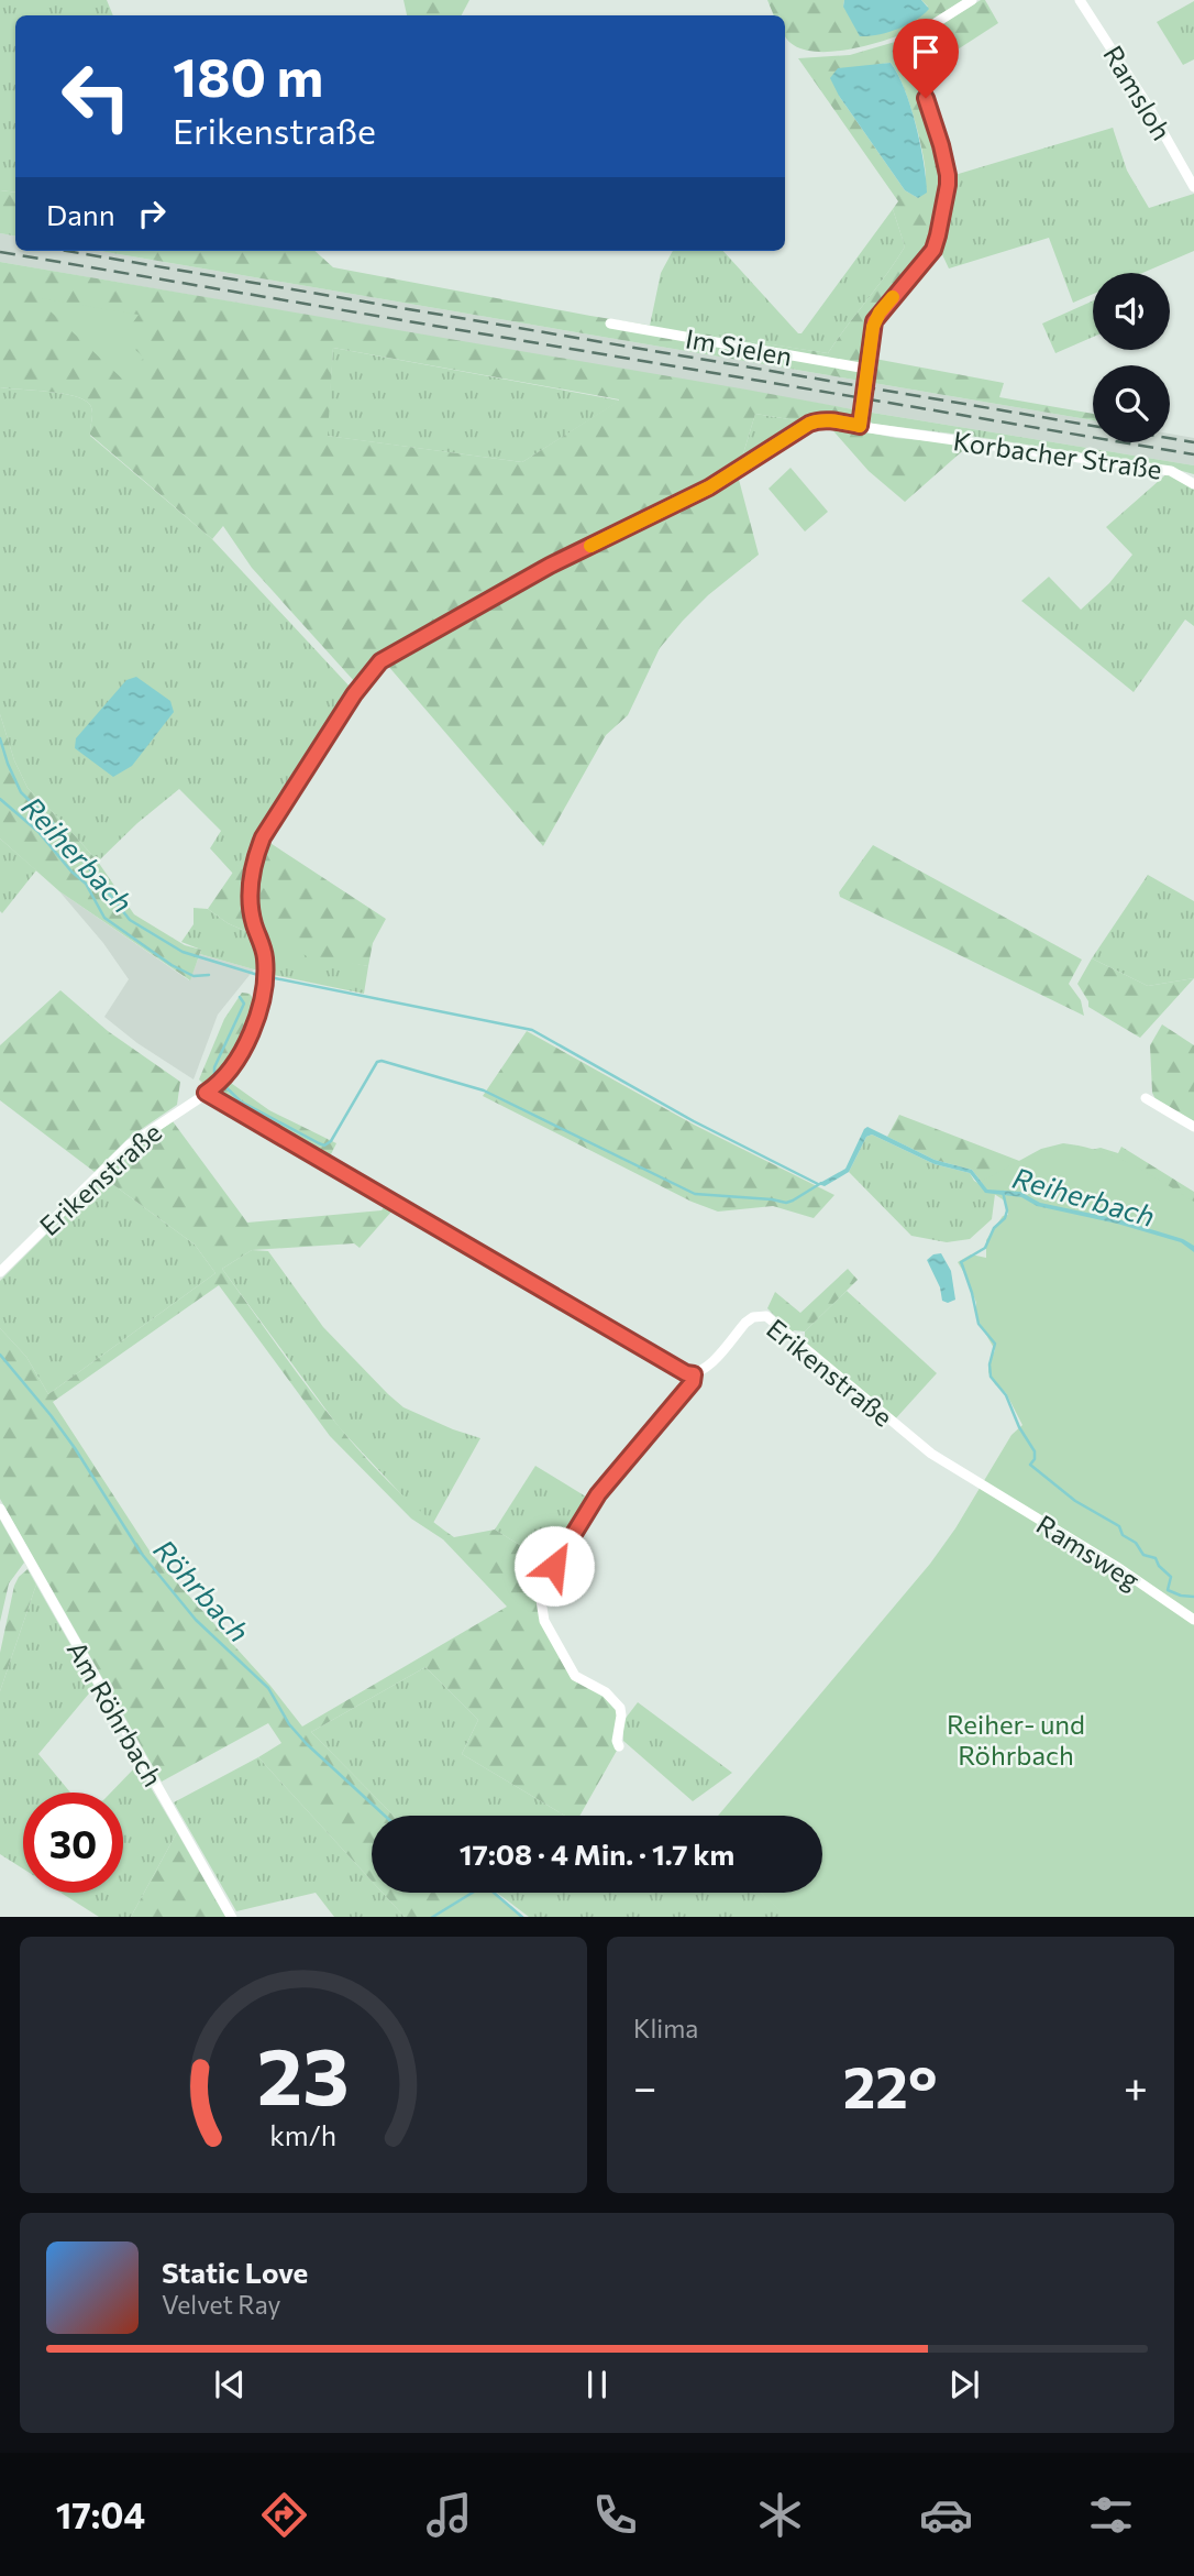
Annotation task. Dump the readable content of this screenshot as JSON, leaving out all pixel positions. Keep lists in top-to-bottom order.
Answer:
{
  "streets": {
    "street": [
      "Ramsloh",
      "Im Sielen",
      "Korbacher Straße",
      "Erikenstraße",
      "Ramsweg",
      "Am Röhrbach"
    ]
  },
  "crossings": [
    ["Korbacher Straße", "Erikenstraße"],
    ["Erikenstraße", "Ramsweg"]
  ],
  "water": ["Reiherbach", "Röhrbach"],
  "parks": ["Reiher- und Röhrbach"],
  "page": {
    "turn": ["180 m", "Erikenstraße"],
    "then": "Dann",
    "limit": "30",
    "trip": "17:08 · 4 Min. · 1.7 km",
    "tile": "Klima",
    "heat": ["−", "22°", "+"],
    "song": ["Static Love", "Velvet Ray"],
    "tabs": "17:04",
    "gauge": ["23", "km/h"]
  }
}
